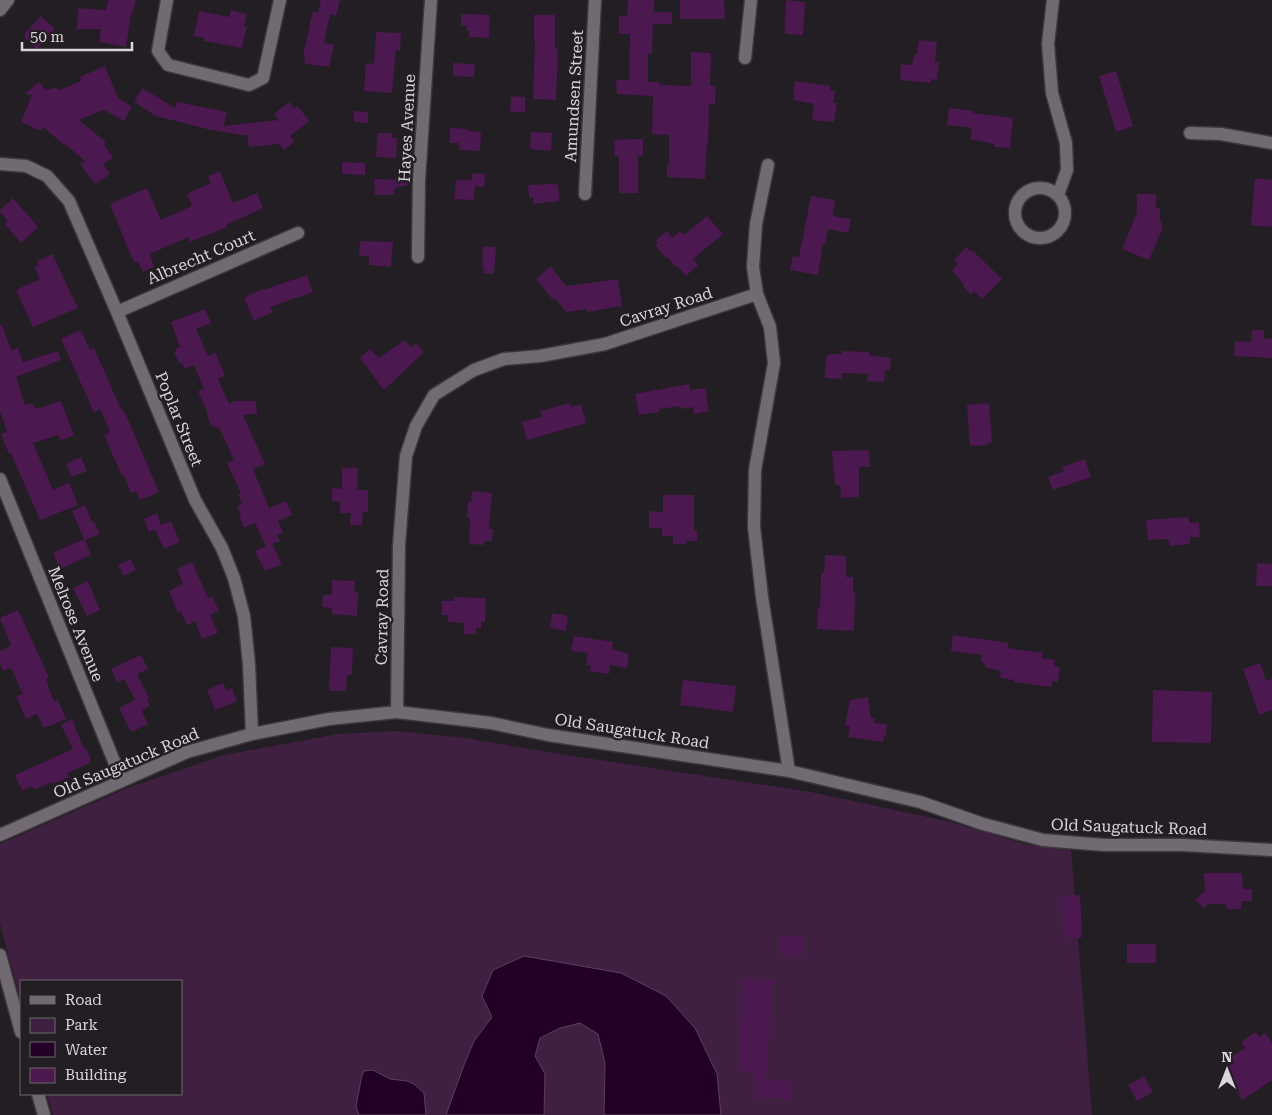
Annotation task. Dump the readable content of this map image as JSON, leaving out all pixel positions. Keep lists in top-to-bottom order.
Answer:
{
  "streets": {
    "street": [
      "Amundsen Street",
      "Hayes Avenue",
      "Albrecht Court",
      "Cavray Road",
      "Poplar Street",
      "Melrose Avenue",
      "Old Saugatuck Road"
    ]
  },
  "crossings": [
    ["Albrecht Court", "Poplar Street"],
    ["Cavray Road", "Old Saugatuck Road"],
    ["Poplar Street", "Old Saugatuck Road"],
    ["Melrose Avenue", "Old Saugatuck Road"]
  ],
  "legend": [
    "Road",
    "Park",
    "Water",
    "Building"
  ],
  "scale_bar": "50 m",
  "north": "top"
}
